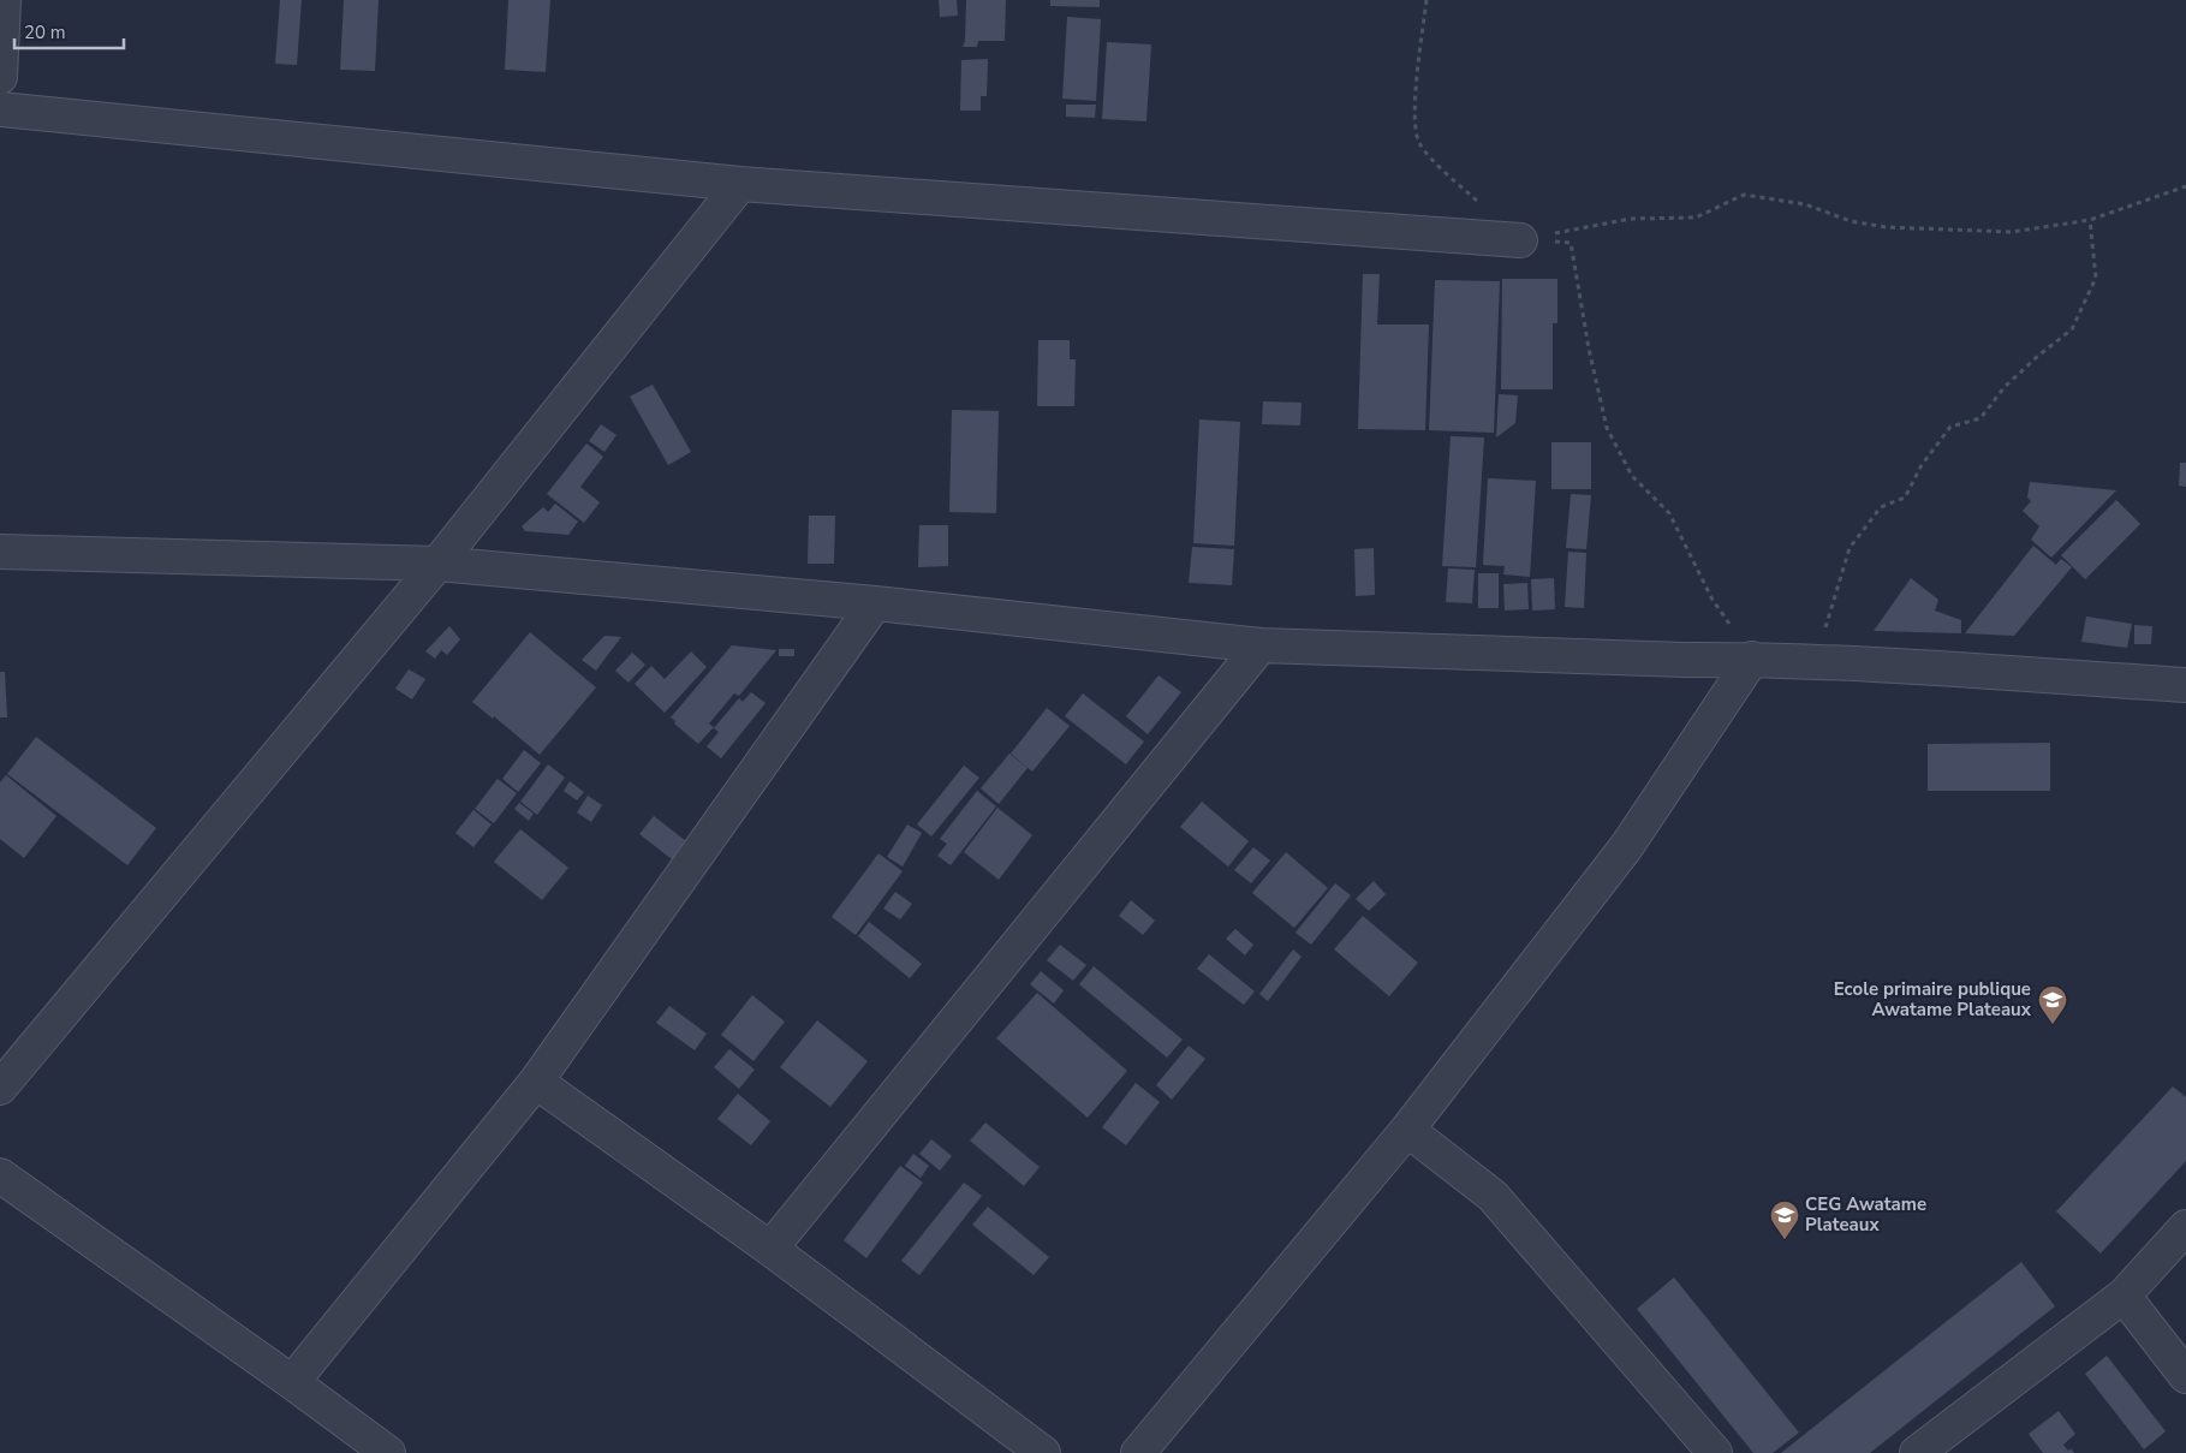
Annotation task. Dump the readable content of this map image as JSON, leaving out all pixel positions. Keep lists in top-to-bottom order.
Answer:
{
  "places": {
    "school or university": ["Ecole primaire publique Awatame Plateaux", "CEG Awatame Plateaux"]
  },
  "scale_bar": "20 m"
}
